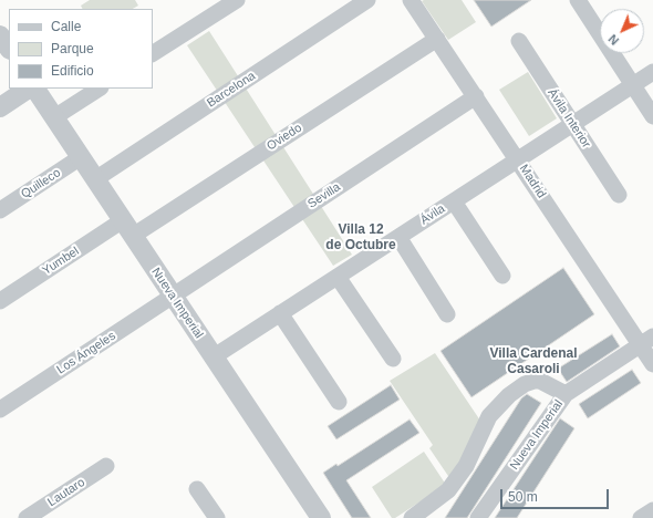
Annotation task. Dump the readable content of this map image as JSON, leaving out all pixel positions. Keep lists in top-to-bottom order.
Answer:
{
  "streets": {
    "street": [
      "Barcelona",
      "Ávila Interior",
      "Oviedo",
      "Madrid",
      "Quilleco",
      "Sevilla",
      "Ávila",
      "Yumbel",
      "Nueva Imperial",
      "Los Ángeles",
      "Lautaro"
    ]
  },
  "crossings": [
    ["Barcelona", "Nueva Imperial"],
    ["Ávila Interior", "Ávila"],
    ["Oviedo", "Madrid"],
    ["Oviedo", "Yumbel"],
    ["Oviedo", "Nueva Imperial"],
    ["Madrid", "Sevilla"],
    ["Madrid", "Ávila"],
    ["Madrid", "Nueva Imperial"],
    ["Quilleco", "Nueva Imperial"],
    ["Sevilla", "Nueva Imperial"],
    ["Sevilla", "Los Ángeles"],
    ["Ávila", "Nueva Imperial"],
    ["Yumbel", "Nueva Imperial"],
    ["Nueva Imperial", "Los Ángeles"]
  ],
  "districts": ["Villa 12 de Octubre", "Villa Cardenal Casaroli"],
  "legend": ["Calle", "Parque", "Edificio"],
  "scale_bar": "50 m",
  "north": "bottom left"
}
